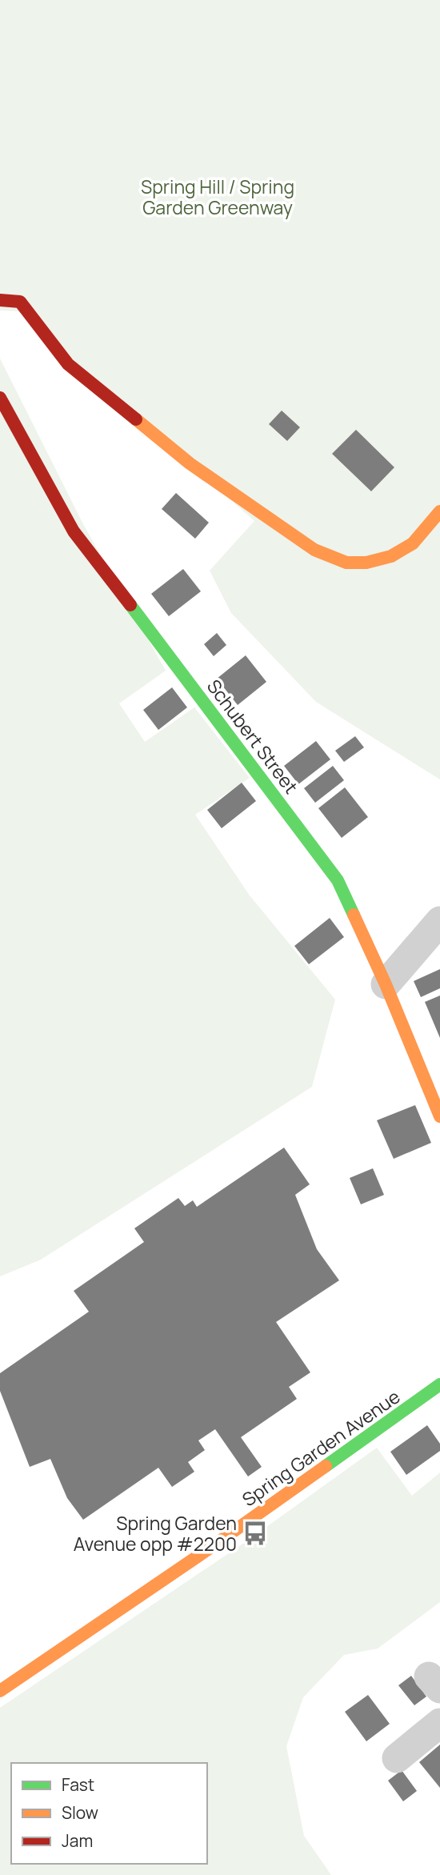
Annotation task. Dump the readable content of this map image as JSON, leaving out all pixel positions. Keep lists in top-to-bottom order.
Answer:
{
  "streets": {
    "street": ["Schubert Street", "Spring Garden Avenue"]
  },
  "parks": ["Spring Hill / Spring Garden Greenway"],
  "places": {
    "bus stop": ["Spring Garden Avenue opp #2200"]
  },
  "legend": ["Fast", "Slow", "Jam"]
}
